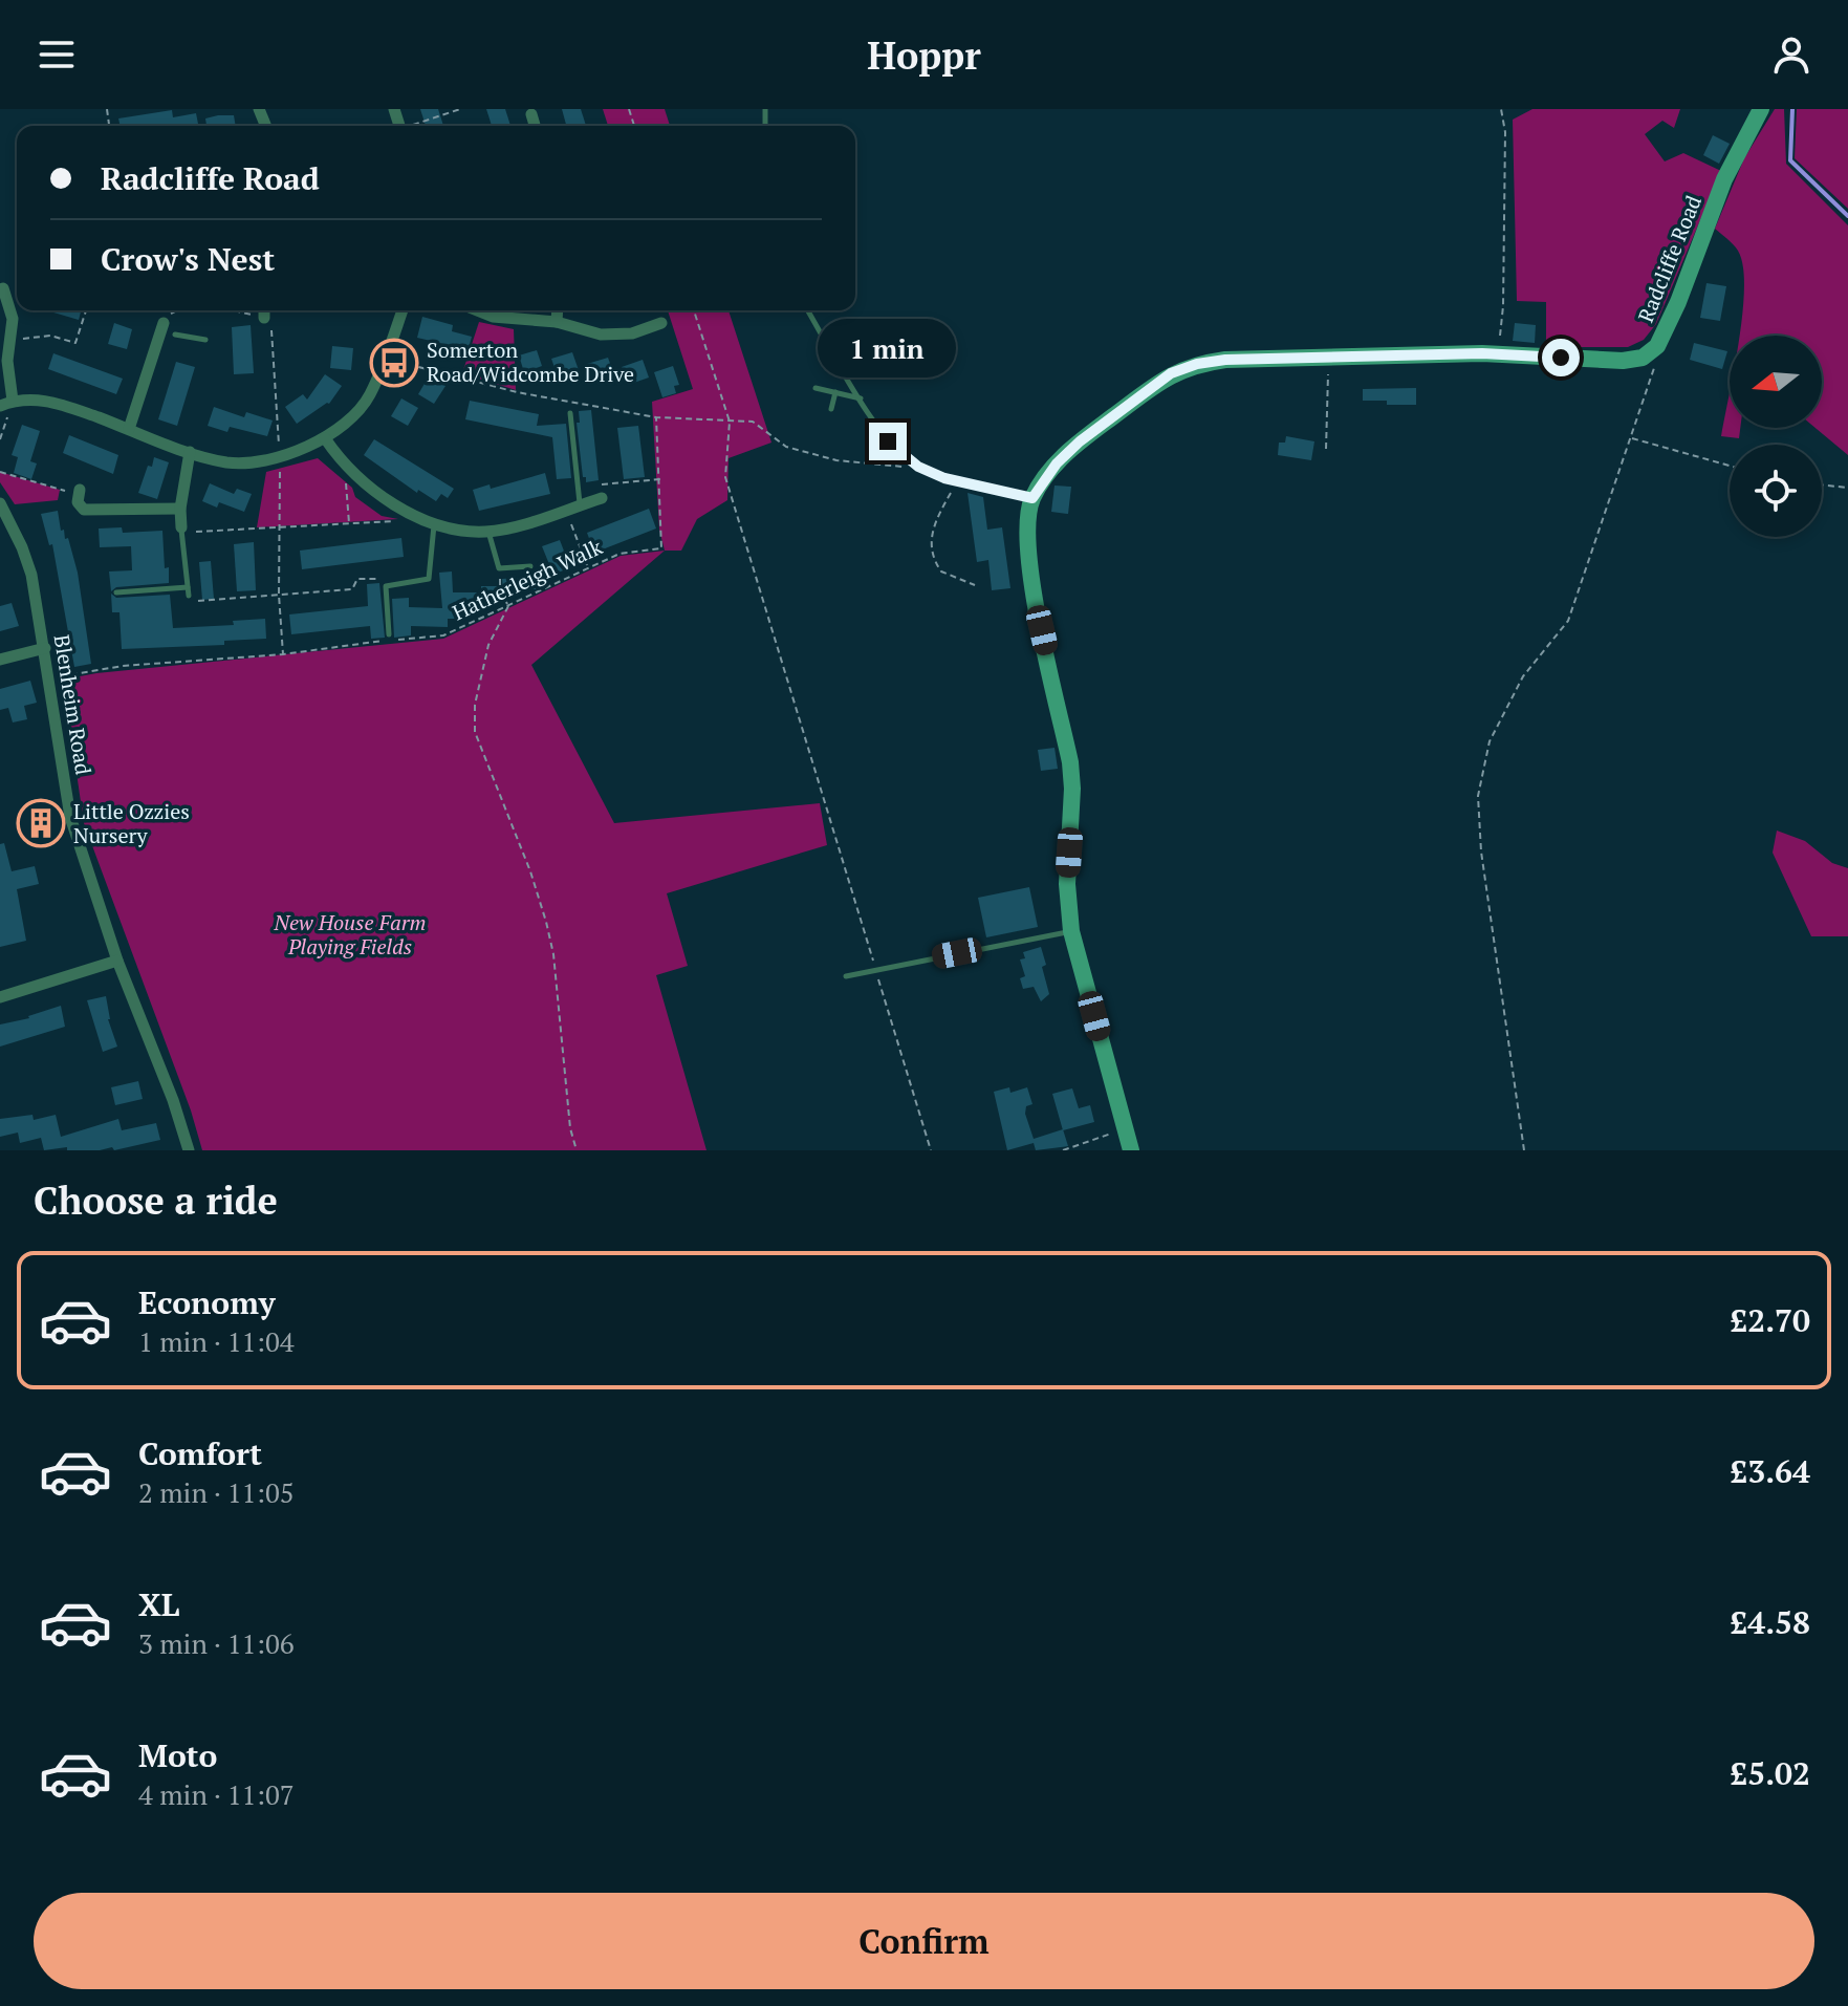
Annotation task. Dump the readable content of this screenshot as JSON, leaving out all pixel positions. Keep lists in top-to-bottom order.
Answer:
{
  "streets": {
    "main road": ["Radcliffe Road"],
    "street": ["Blenheim Road"],
    "path": ["Hatherleigh Walk"]
  },
  "crossings": [
    ["Hatherleigh Walk", "Blenheim Road"]
  ],
  "parks": ["New House Farm Playing Fields"],
  "places": {
    "bus stop": ["Somerton Road/Widcombe Drive"],
    "building": ["Little Ozzies Nursery"]
  },
  "north": "left",
  "page": {
    "header": "Hoppr",
    "banner": ["Radcliffe Road", "Crow's Nest"],
    "bubble": "1 min",
    "heading": "Choose a ride",
    "list": [
      {
        "name": "Economy",
        "note": "1 min · 11:04",
        "value": "£2.70"
      },
      {
        "name": "Comfort",
        "note": "2 min · 11:05",
        "value": "£3.64"
      },
      {
        "name": "XL",
        "note": "3 min · 11:06",
        "value": "£4.58"
      },
      {
        "name": "Moto",
        "note": "4 min · 11:07",
        "value": "£5.02"
      }
    ],
    "buttons": "Confirm"
  }
}
